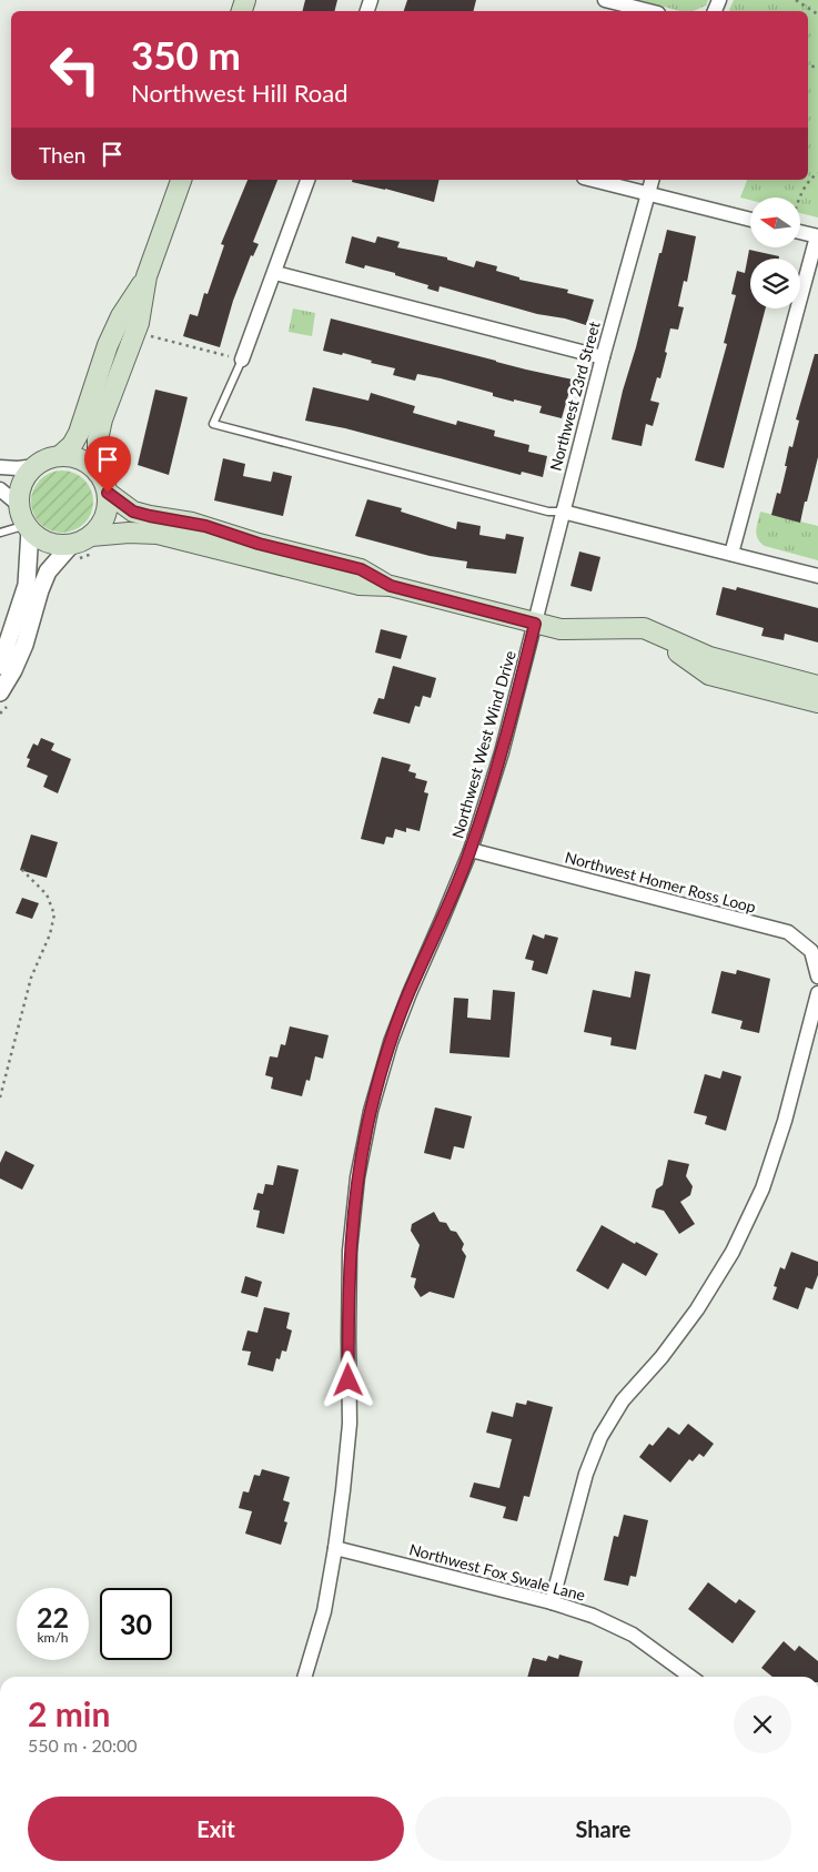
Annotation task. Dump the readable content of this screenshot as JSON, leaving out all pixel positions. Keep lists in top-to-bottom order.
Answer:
{
  "streets": {
    "street": [
      "Northwest 23rd Street",
      "Northwest West Wind Drive",
      "Northwest Homer Ross Loop",
      "Northwest Fox Swale Lane"
    ]
  },
  "crossings": [
    ["Northwest 23rd Street", "Northwest West Wind Drive"],
    ["Northwest West Wind Drive", "Northwest Homer Ross Loop"],
    ["Northwest West Wind Drive", "Northwest Fox Swale Lane"]
  ],
  "north": "left",
  "page": {
    "turn": ["350 m", "Northwest Hill Road"],
    "then": "Then",
    "speed": "22 km/h",
    "limit": "30",
    "heading": ["2 min", "550 m · 20:00"],
    "buttons": ["Exit", "Share"]
  }
}
